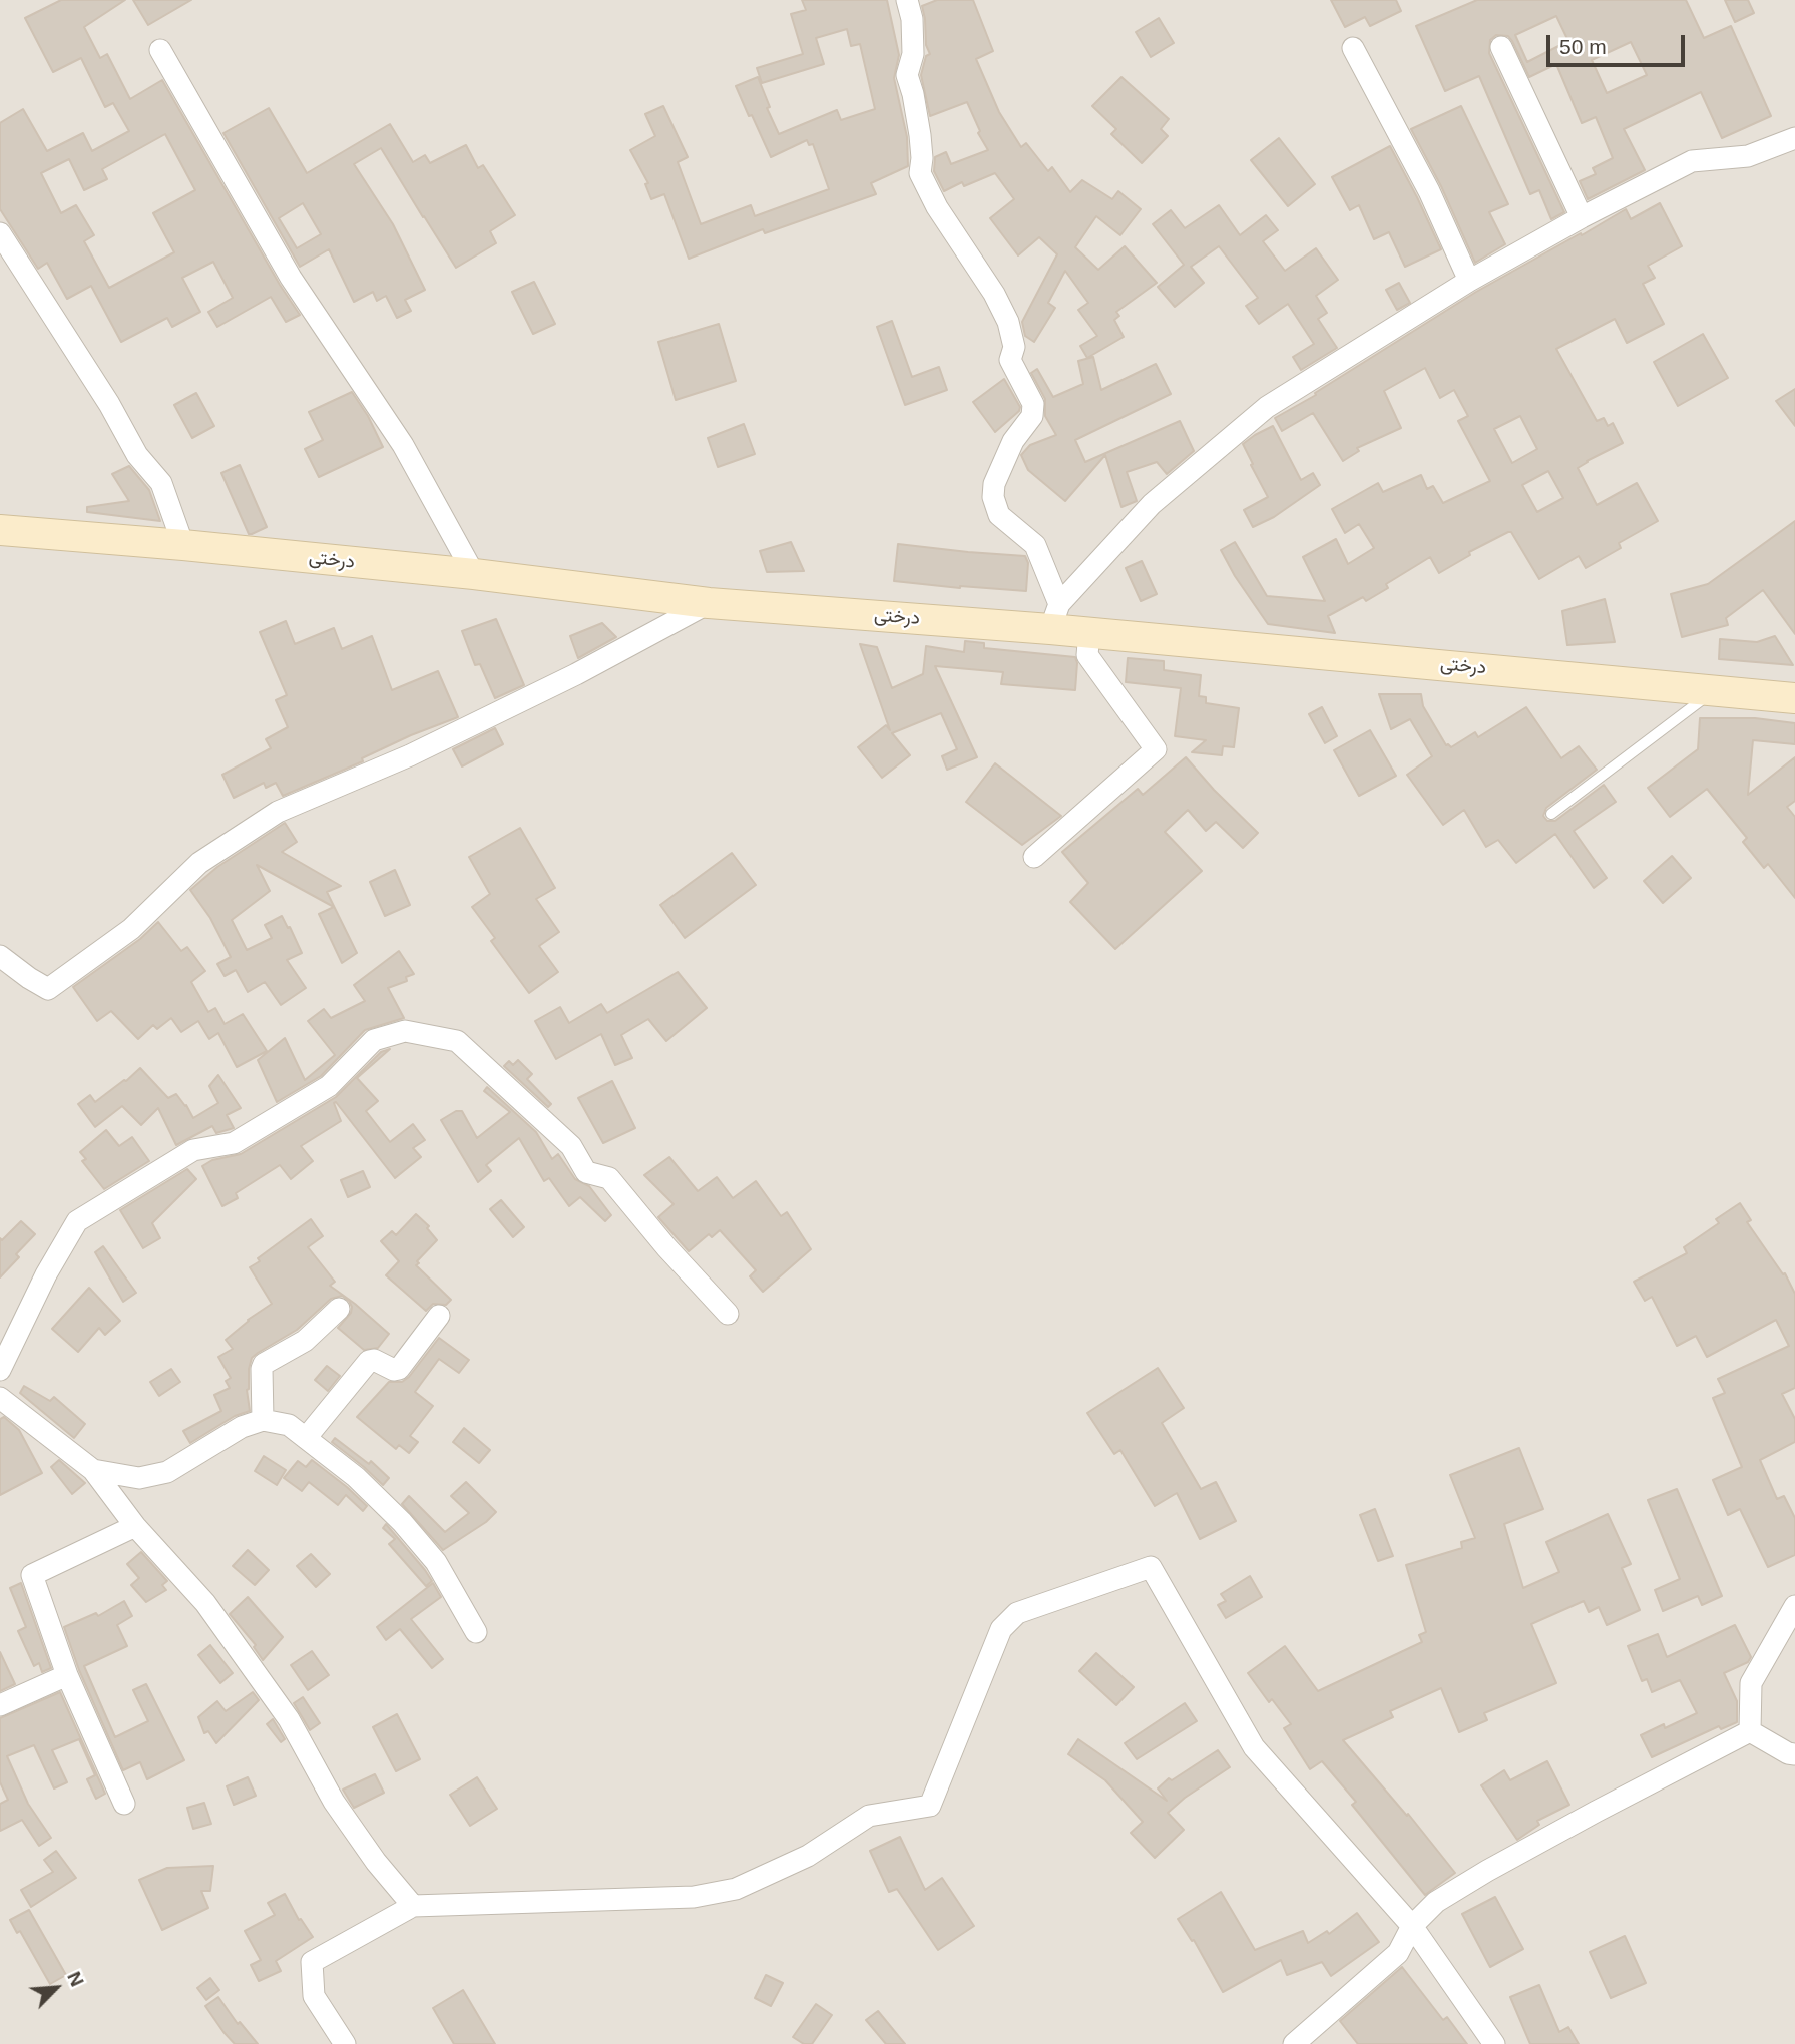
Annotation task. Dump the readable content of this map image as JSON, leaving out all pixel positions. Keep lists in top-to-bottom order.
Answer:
{
  "streets": {
    "street": ["درختی"]
  },
  "scale_bar": "50 m",
  "north": "top right"
}
